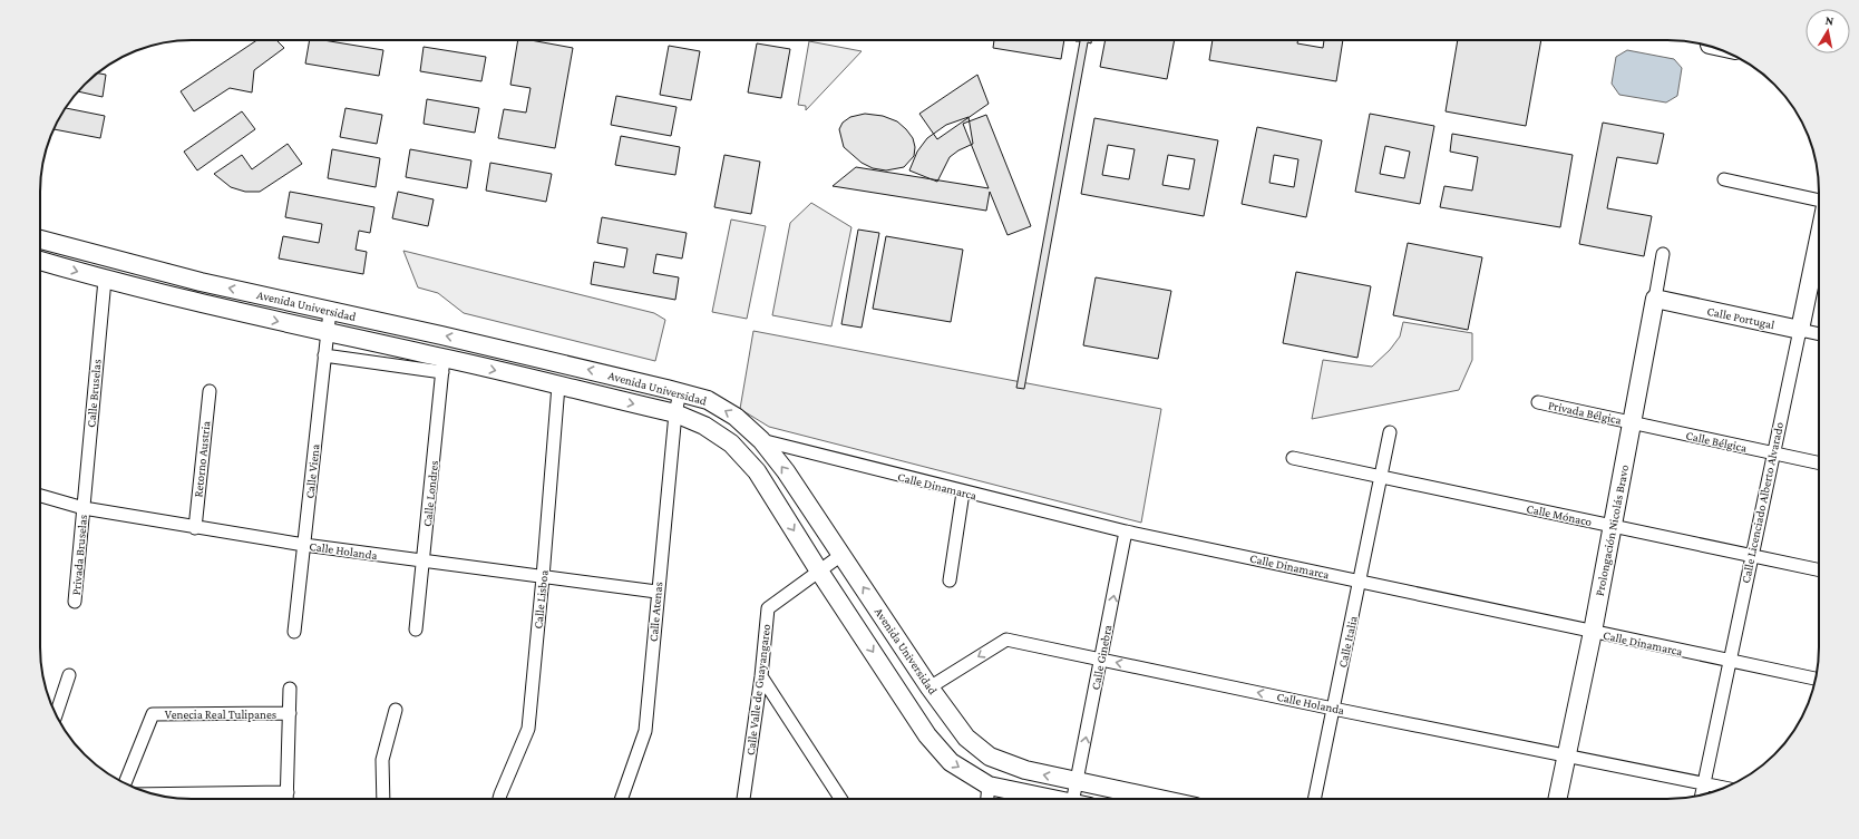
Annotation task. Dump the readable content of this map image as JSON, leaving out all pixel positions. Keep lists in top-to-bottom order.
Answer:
{
  "streets": {
    "street": [
      "Avenida Universidad",
      "Calle Portugal",
      "Calle Bruselas",
      "Privada Bélgica",
      "Calle Bélgica",
      "Retorno Austria",
      "Calle Viena",
      "Calle Dinamarca",
      "Calle Londres",
      "Calle Licenciado Alberto Alvarado",
      "Calle Mónaco",
      "Prolongación Nicolás Bravo",
      "Calle Holanda",
      "Privada Bruselas",
      "Calle Lisboa",
      "Calle Atenas",
      "Calle Italia",
      "Calle Ginebra",
      "Calle Valle de Guayangareo",
      "Venecia Real Tulipanes"
    ]
  },
  "crossings": [
    ["Avenida Universidad", "Calle Bruselas"],
    ["Avenida Universidad", "Calle Viena"],
    ["Avenida Universidad", "Calle Dinamarca"],
    ["Avenida Universidad", "Calle Londres"],
    ["Avenida Universidad", "Calle Holanda"],
    ["Avenida Universidad", "Calle Lisboa"],
    ["Avenida Universidad", "Calle Atenas"],
    ["Avenida Universidad", "Calle Ginebra"],
    ["Avenida Universidad", "Calle Valle de Guayangareo"],
    ["Calle Portugal", "Calle Licenciado Alberto Alvarado"],
    ["Calle Portugal", "Prolongación Nicolás Bravo"],
    ["Calle Bruselas", "Calle Holanda"],
    ["Calle Bruselas", "Privada Bruselas"],
    ["Privada Bélgica", "Calle Bélgica"],
    ["Privada Bélgica", "Prolongación Nicolás Bravo"],
    ["Calle Bélgica", "Calle Licenciado Alberto Alvarado"],
    ["Calle Bélgica", "Prolongación Nicolás Bravo"],
    ["Retorno Austria", "Calle Holanda"],
    ["Calle Viena", "Calle Holanda"],
    ["Calle Dinamarca", "Calle Licenciado Alberto Alvarado"],
    ["Calle Dinamarca", "Prolongación Nicolás Bravo"],
    ["Calle Dinamarca", "Calle Italia"],
    ["Calle Dinamarca", "Calle Ginebra"],
    ["Calle Londres", "Calle Holanda"],
    ["Calle Licenciado Alberto Alvarado", "Calle Mónaco"],
    ["Calle Licenciado Alberto Alvarado", "Calle Holanda"],
    ["Calle Mónaco", "Prolongación Nicolás Bravo"],
    ["Calle Mónaco", "Calle Italia"],
    ["Prolongación Nicolás Bravo", "Calle Holanda"],
    ["Calle Holanda", "Privada Bruselas"],
    ["Calle Holanda", "Calle Lisboa"],
    ["Calle Holanda", "Calle Atenas"],
    ["Calle Holanda", "Calle Italia"],
    ["Calle Holanda", "Calle Ginebra"]
  ],
  "one_way": ["Calle Ginebra"],
  "north": "top"
}
